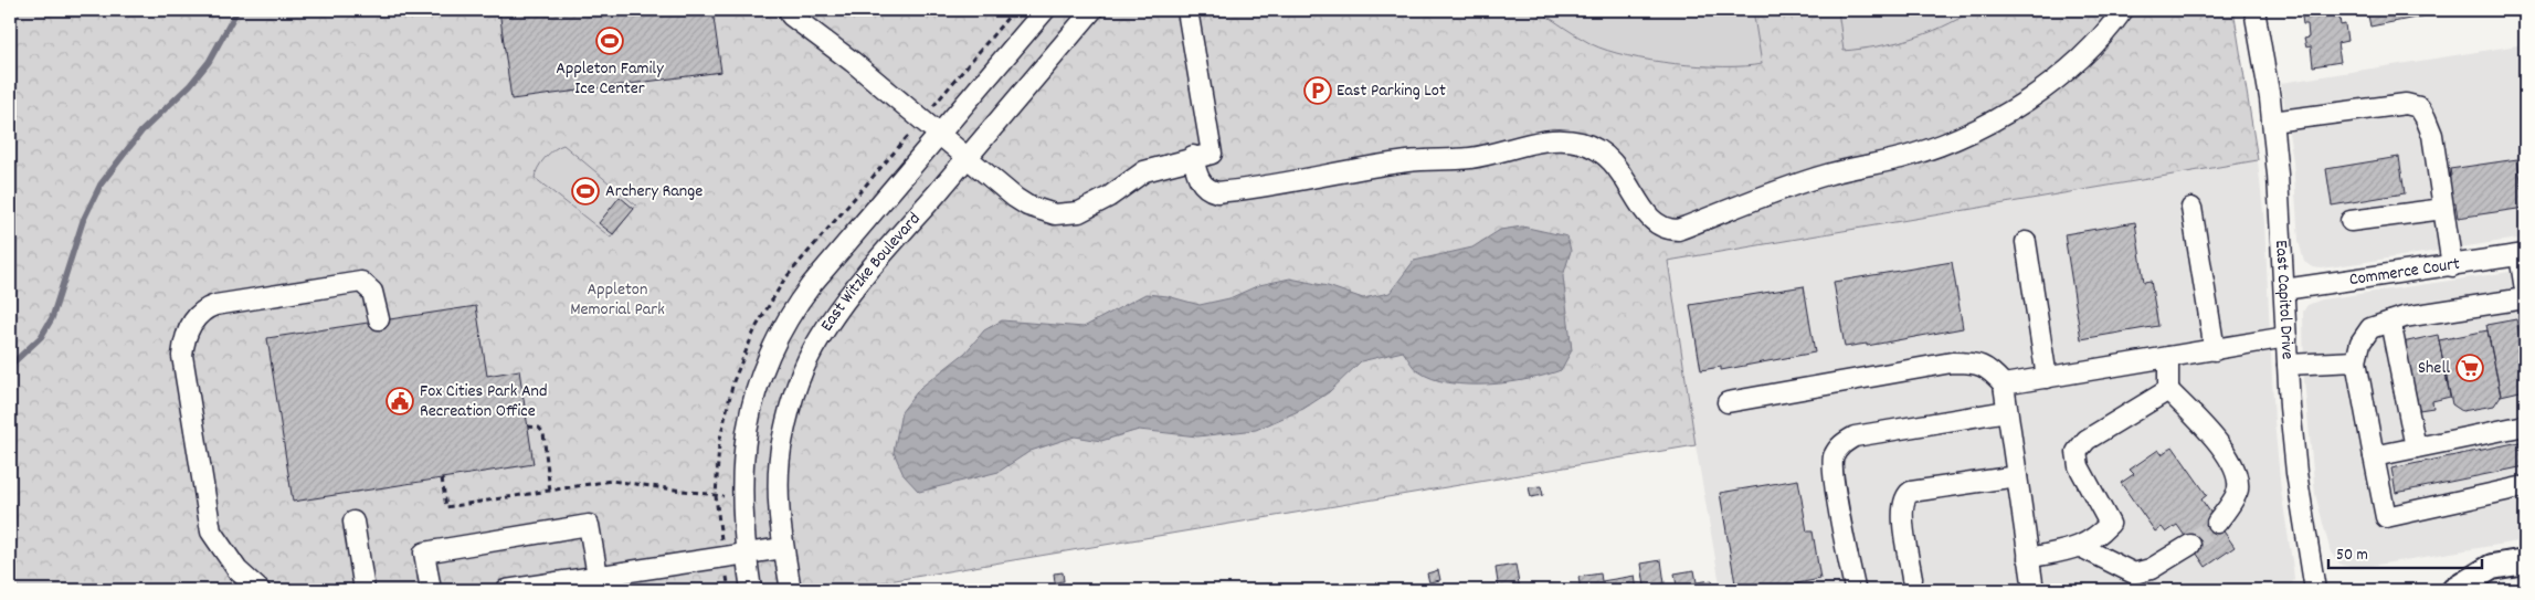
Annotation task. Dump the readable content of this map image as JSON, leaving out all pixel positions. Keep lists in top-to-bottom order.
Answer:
{
  "streets": {
    "street": ["East Witzke Boulevard", "Commerce Court", "East Capitol Drive"]
  },
  "crossings": [
    ["Commerce Court", "East Capitol Drive"]
  ],
  "parks": ["Appleton Memorial Park"],
  "places": {
    "sports": ["Appleton Family Ice Center", "Archery Range"],
    "parking": ["East Parking Lot"],
    "supermarket": ["Shell"],
    "public building": ["Fox Cities Park And Recreation Office"]
  },
  "scale_bar": "50 m"
}
